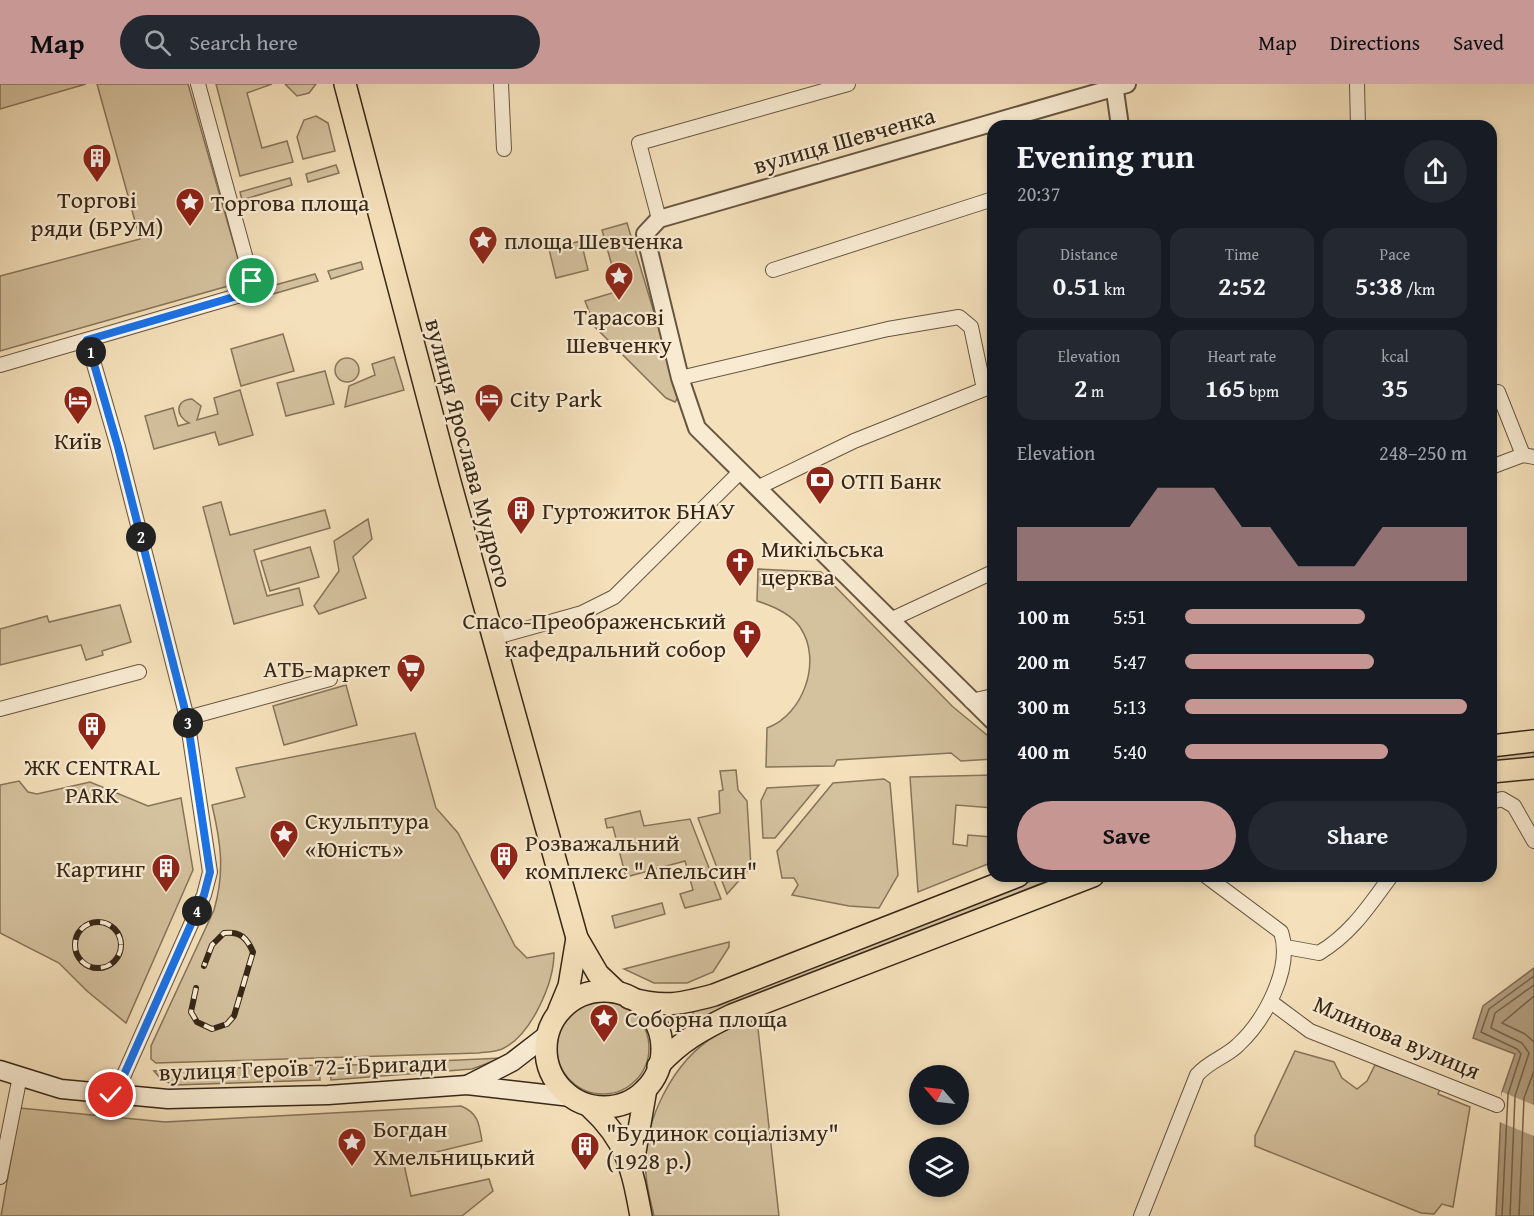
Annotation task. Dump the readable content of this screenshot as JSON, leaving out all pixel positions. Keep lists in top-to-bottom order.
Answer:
{
  "streets": {
    "main road": ["вулиця Ярослава Мудрого", "вулиця Героїв 72-ї Бригади"],
    "street": ["вулиця Шевченка", "Млинова вулиця"]
  },
  "crossings": [
    ["вулиця Ярослава Мудрого", "вулиця Героїв 72-ї Бригади"]
  ],
  "places": {
    "building": [
      "Торгові ряди (БРУМ)",
      "Гуртожиток БНАУ",
      "ЖК CENTRAL PARK",
      "Розважальний комплекс \"Апельсин\"",
      "Картинг",
      "\"Будинок соціалізму\" (1928 р.)"
    ],
    "place": [
      "Торгова площа",
      "площа Шевченка",
      "Тарасові Шевченку",
      "Скульптура «Юність»",
      "Соборна площа",
      "Богдан Хмельницький"
    ],
    "hotel": ["City Park", "Київ"],
    "bank": ["ОТП Банк"],
    "church": ["Микільська церква", "Спасо-Преображенський кафедральний собор"],
    "supermarket": ["АТБ-маркет"]
  },
  "north": "top left",
  "page": {
    "header": "Map",
    "search": "Search here",
    "nav": ["Map", "Directions", "Saved"],
    "heading": ["Evening run", "20:37"],
    "stats": [
      ["Distance", "0.51 km"],
      ["Time", "2:52"],
      ["Pace", "5:38 /km"],
      ["Elevation", "2 m"],
      ["Heart rate", "165 bpm"],
      ["kcal", "35"]
    ],
    "pins": [
      "1",
      "2",
      "3",
      "4"
    ],
    "chart": ["Elevation", "248–250 m"],
    "list": [
      {
        "name": "100 m",
        "note": "5:51"
      },
      {
        "name": "200 m",
        "note": "5:47"
      },
      {
        "name": "300 m",
        "note": "5:13"
      },
      {
        "name": "400 m",
        "note": "5:40"
      }
    ],
    "buttons": ["Save", "Share"]
  }
}
